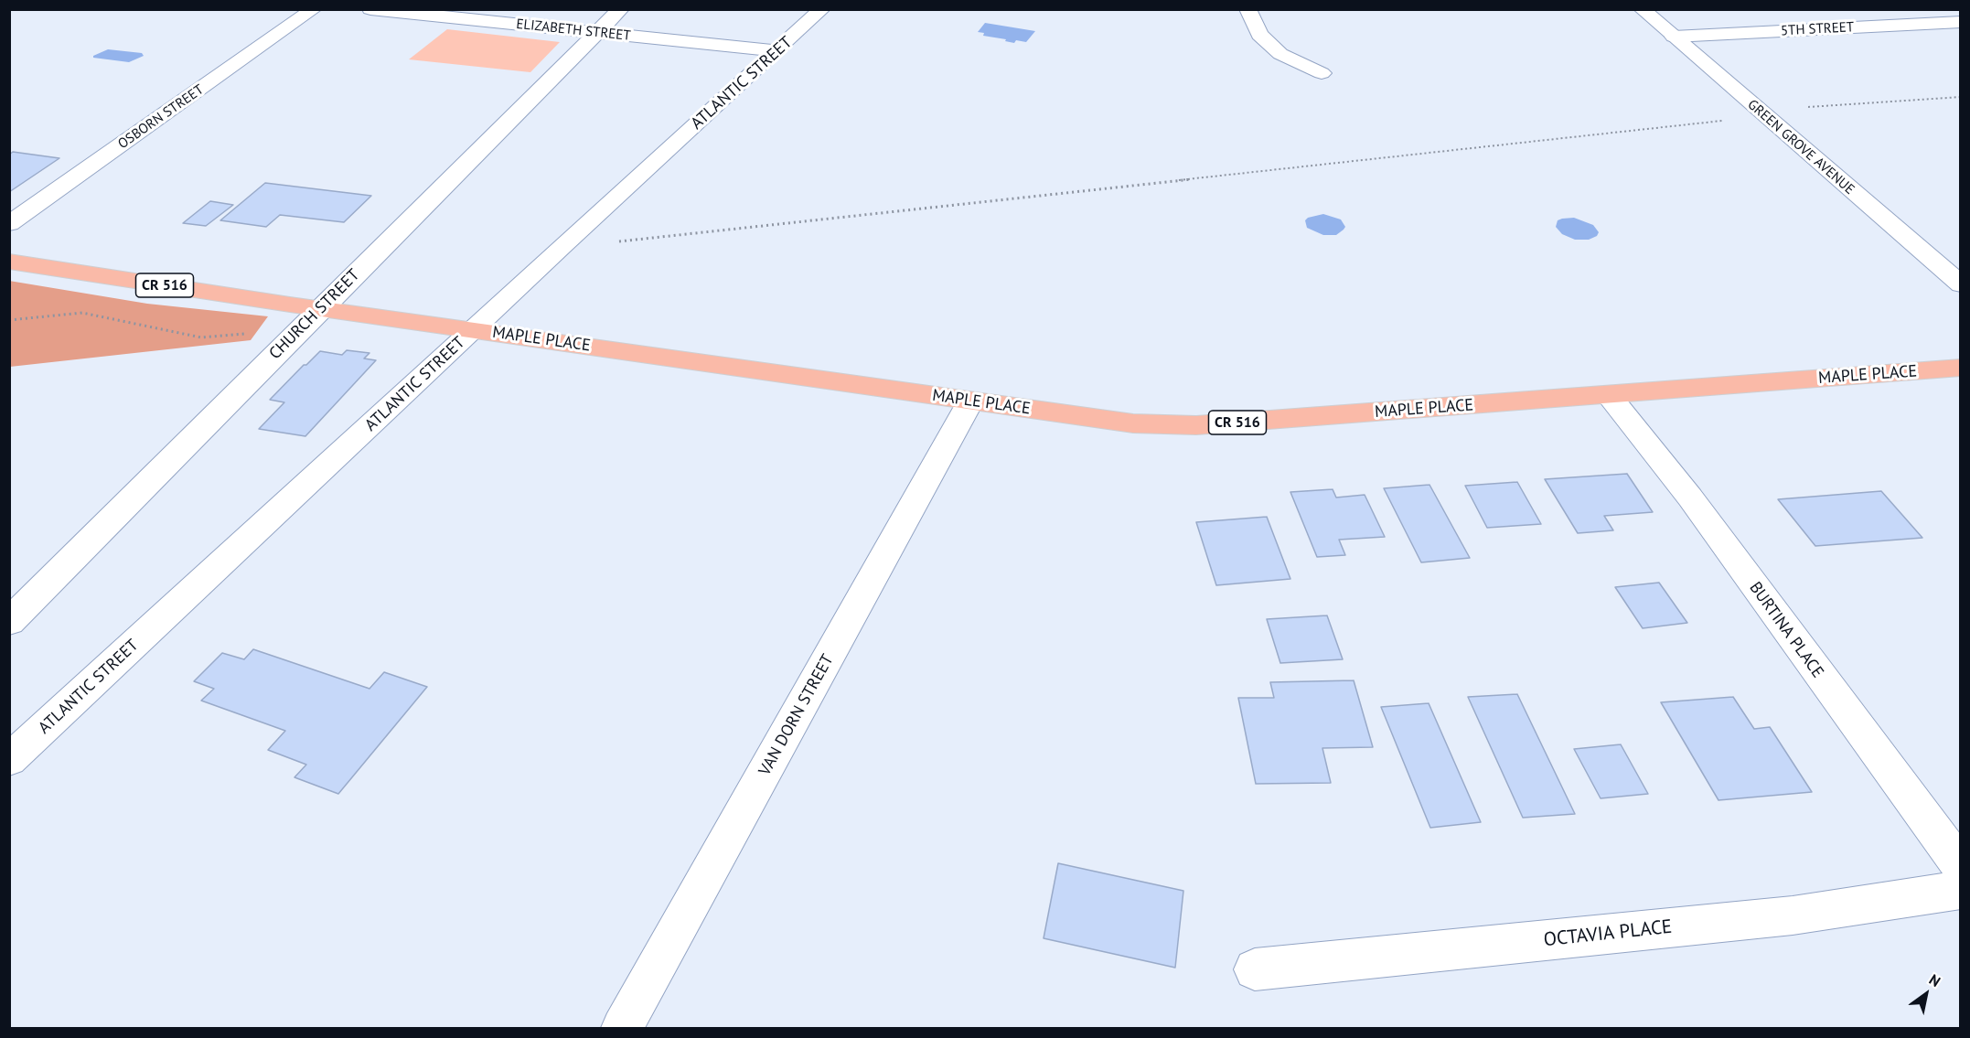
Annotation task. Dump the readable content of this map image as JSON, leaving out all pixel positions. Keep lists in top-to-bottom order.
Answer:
{
  "streets": {
    "main road": ["CR 516", "MAPLE PLACE"],
    "street": [
      "5TH STREET",
      "ELIZABETH STREET",
      "ATLANTIC STREET",
      "OSBORN STREET",
      "GREEN GROVE AVENUE",
      "CHURCH STREET",
      "BURTINA PLACE",
      "VAN DORN STREET",
      "OCTAVIA PLACE"
    ]
  },
  "crossings": [
    ["5TH STREET", "GREEN GROVE AVENUE"],
    ["ELIZABETH STREET", "ATLANTIC STREET"],
    ["ELIZABETH STREET", "CHURCH STREET"],
    ["ATLANTIC STREET", "MAPLE PLACE"],
    ["CHURCH STREET", "MAPLE PLACE"],
    ["MAPLE PLACE", "BURTINA PLACE"],
    ["MAPLE PLACE", "VAN DORN STREET"]
  ],
  "north": "top right"
}
